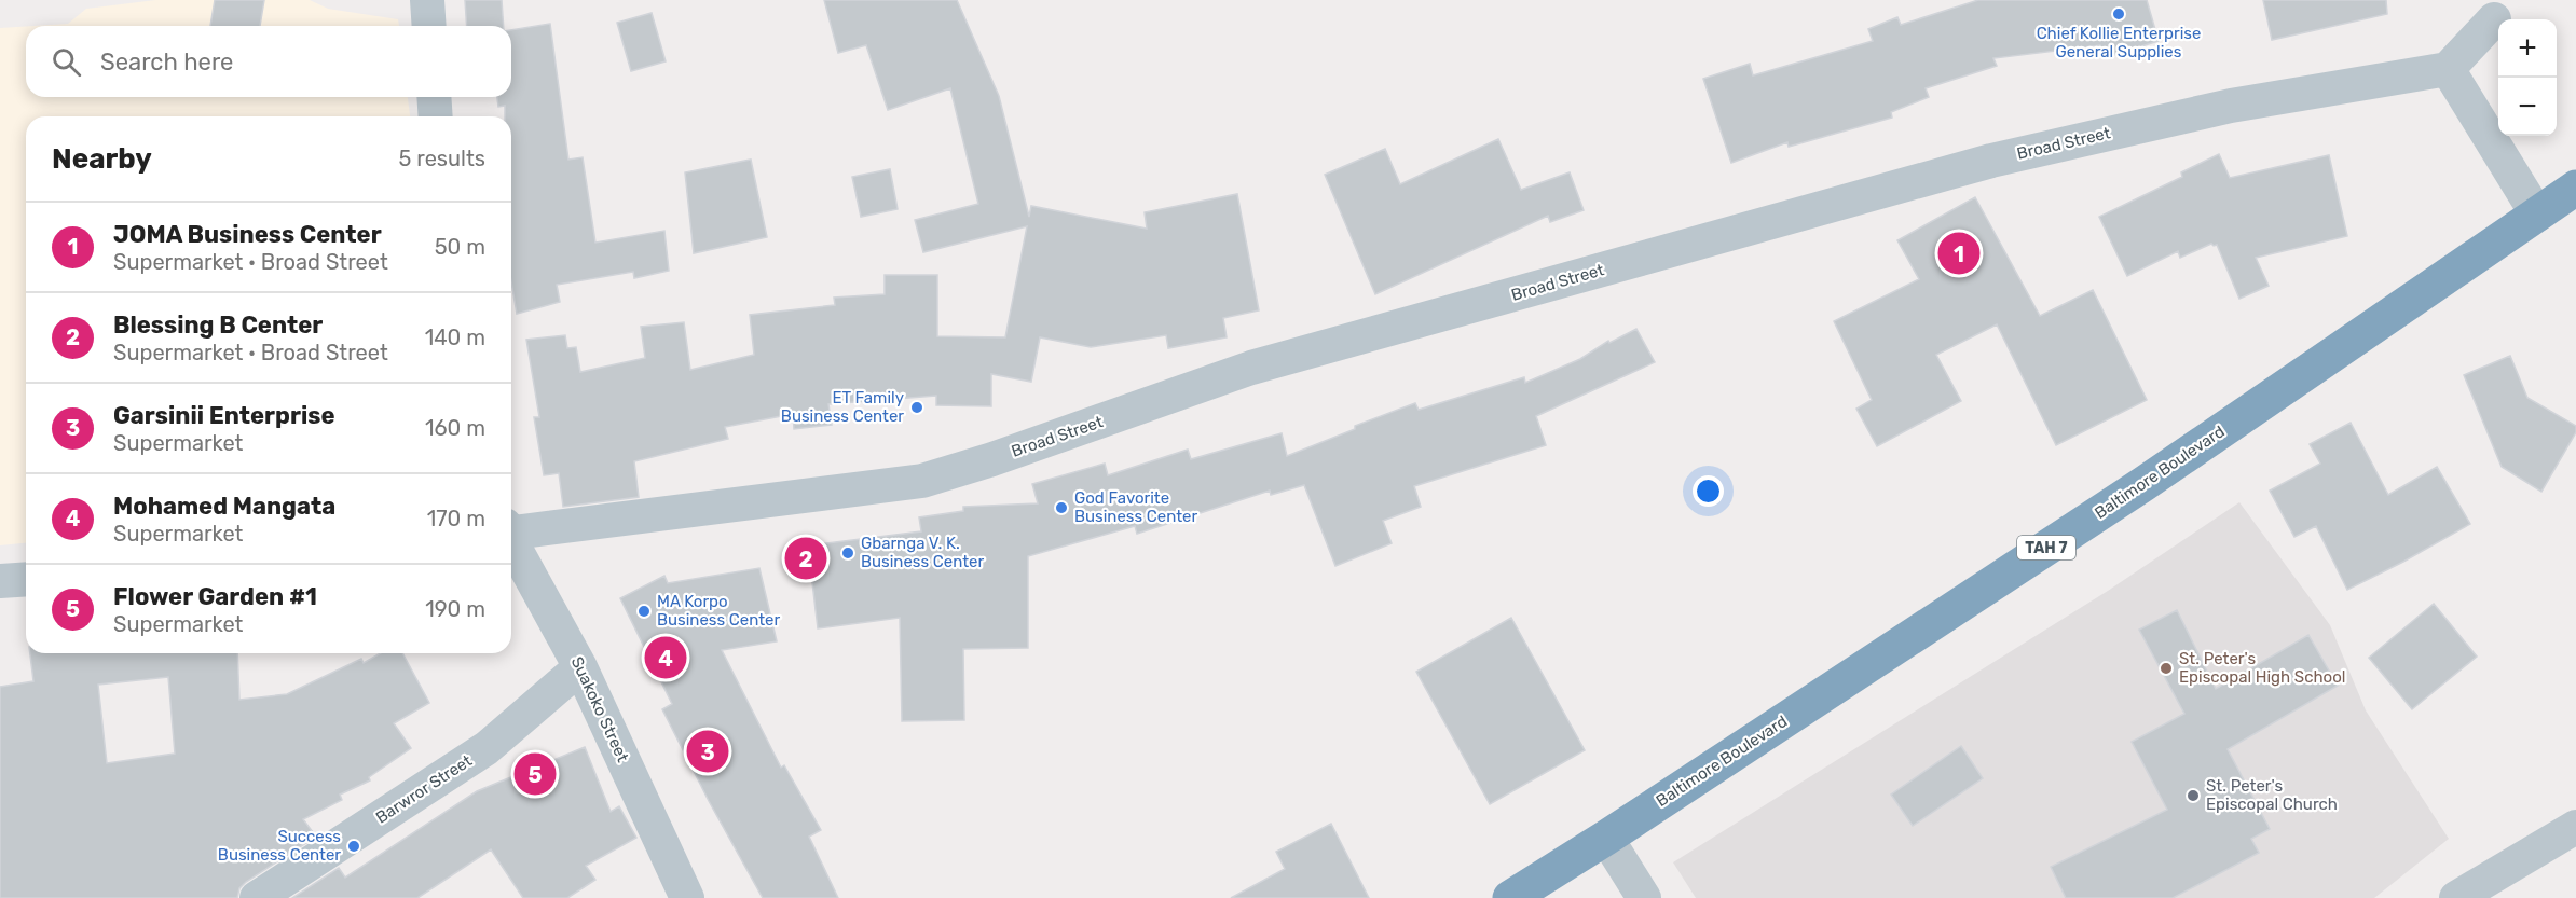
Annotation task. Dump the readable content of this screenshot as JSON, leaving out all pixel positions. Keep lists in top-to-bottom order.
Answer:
{
  "streets": {
    "highway": ["Baltimore Boulevard", "TAH 7"],
    "street": ["Broad Street", "Suakoko Street", "Barwror Street"]
  },
  "crossings": [
    ["Suakoko Street", "Barwror Street"]
  ],
  "places": [
    "Chief Kollie Enterprise General Supplies",
    "ET Family Business Center",
    "God Favorite Business Center",
    "Gbarnga V. K. Business Center",
    "MA Korpo Business Center",
    "St. Peter's Episcopal High School",
    "St. Peter's Episcopal Church",
    "Success Business Center"
  ],
  "page": {
    "map_buttons": ["+", "−"],
    "search": "Search here",
    "heading": ["Nearby", "5 results"],
    "list": [
      {
        "mark": "1",
        "name": "JOMA Business Center",
        "note": "Supermarket · Broad Street",
        "value": "50 m"
      },
      {
        "mark": "2",
        "name": "Blessing B Center",
        "note": "Supermarket · Broad Street",
        "value": "140 m"
      },
      {
        "mark": "3",
        "name": "Garsinii Enterprise",
        "note": "Supermarket",
        "value": "160 m"
      },
      {
        "mark": "4",
        "name": "Mohamed Mangata",
        "note": "Supermarket",
        "value": "170 m"
      },
      {
        "mark": "5",
        "name": "Flower Garden #1",
        "note": "Supermarket",
        "value": "190 m"
      }
    ],
    "pins": [
      "1",
      "2",
      "4",
      "3",
      "5"
    ]
  }
}
